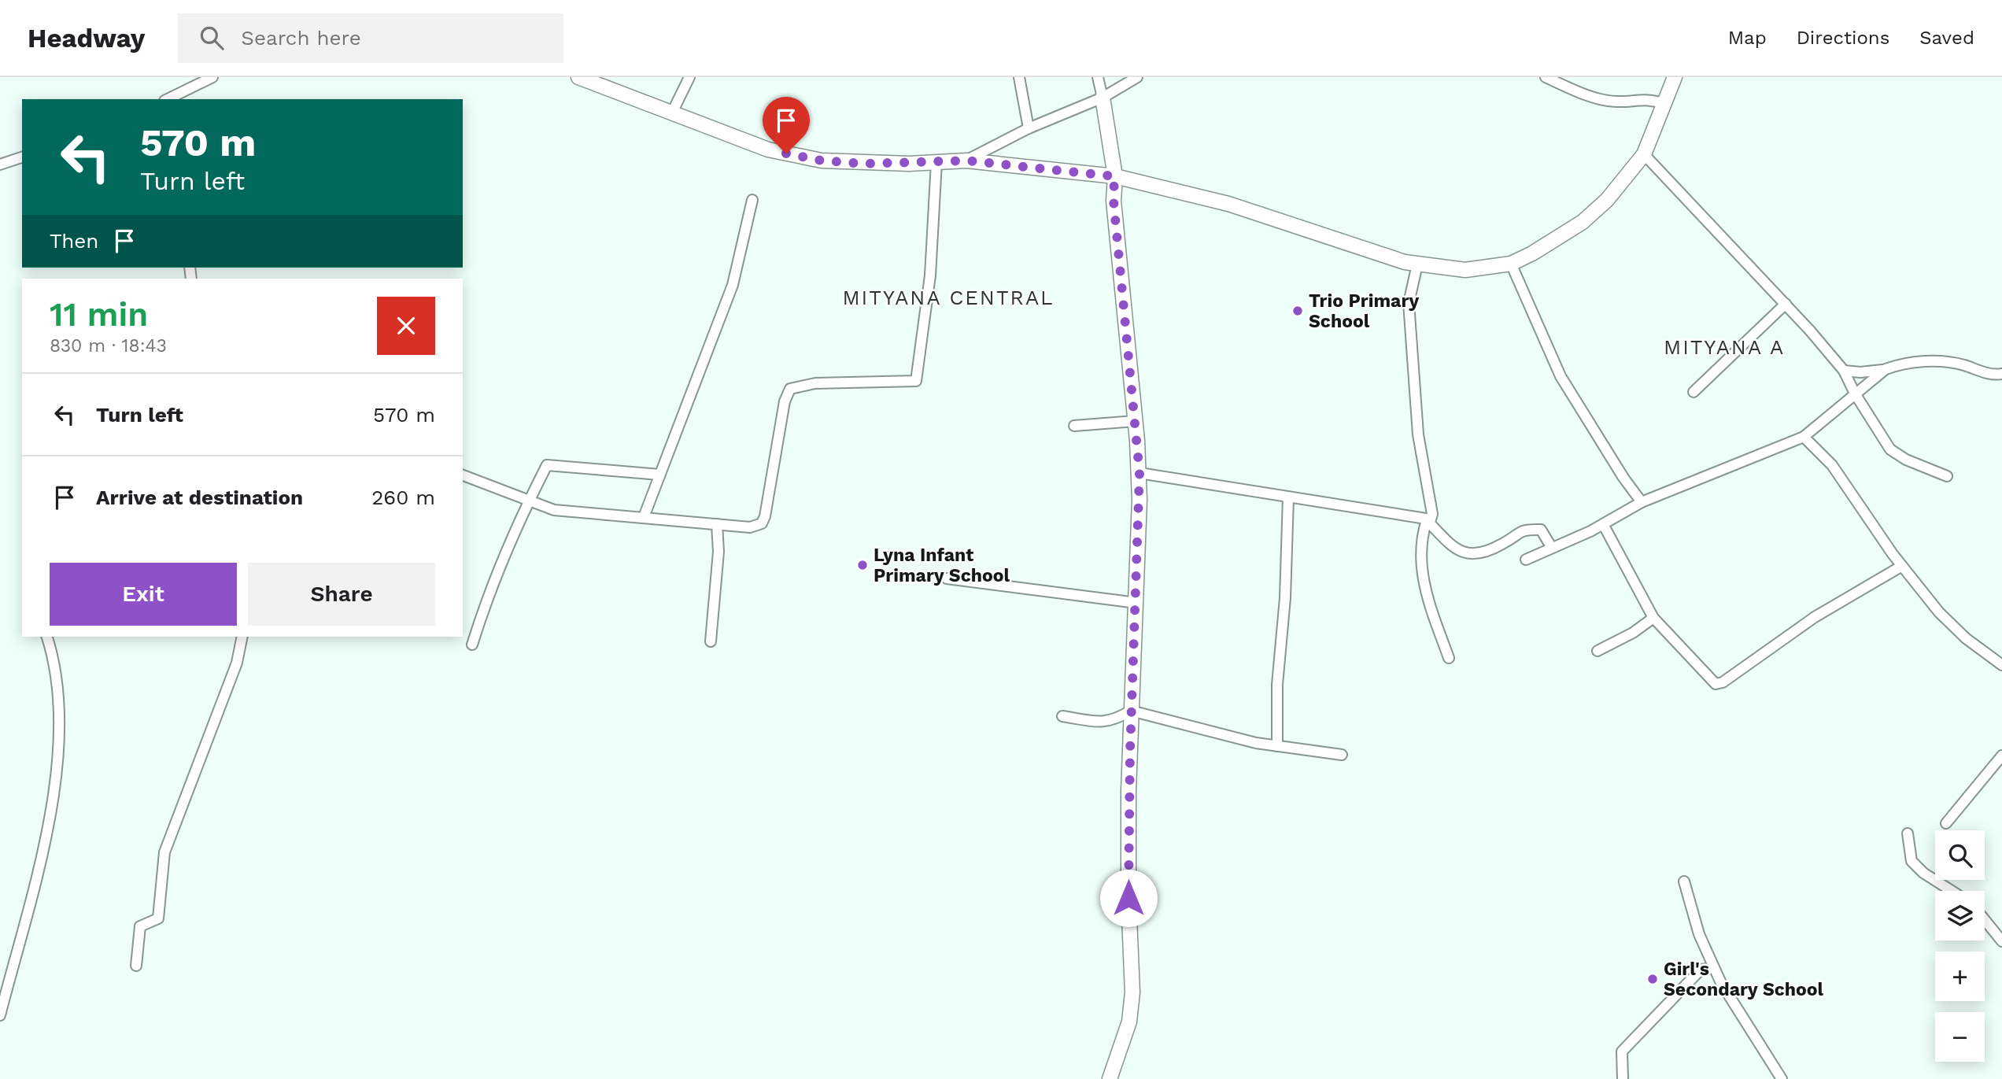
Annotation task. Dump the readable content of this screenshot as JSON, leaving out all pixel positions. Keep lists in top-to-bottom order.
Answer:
{
  "districts": ["MITYANA CENTRAL", "MITYANA A"],
  "places": ["Trio Primary School", "Lyna Infant Primary School", "Girl's Secondary School"],
  "page": {
    "header": "Headway",
    "search": "Search here",
    "nav": ["Map", "Directions", "Saved"],
    "turn": ["570 m", "Turn left"],
    "then": "Then",
    "heading": ["11 min", "830 m · 18:43"],
    "list": [
      {
        "name": "Turn left",
        "value": "570 m"
      },
      {
        "name": "Arrive at destination",
        "value": "260 m"
      }
    ],
    "buttons": ["Exit", "Share"],
    "map_buttons": ["+", "−"]
  }
}
